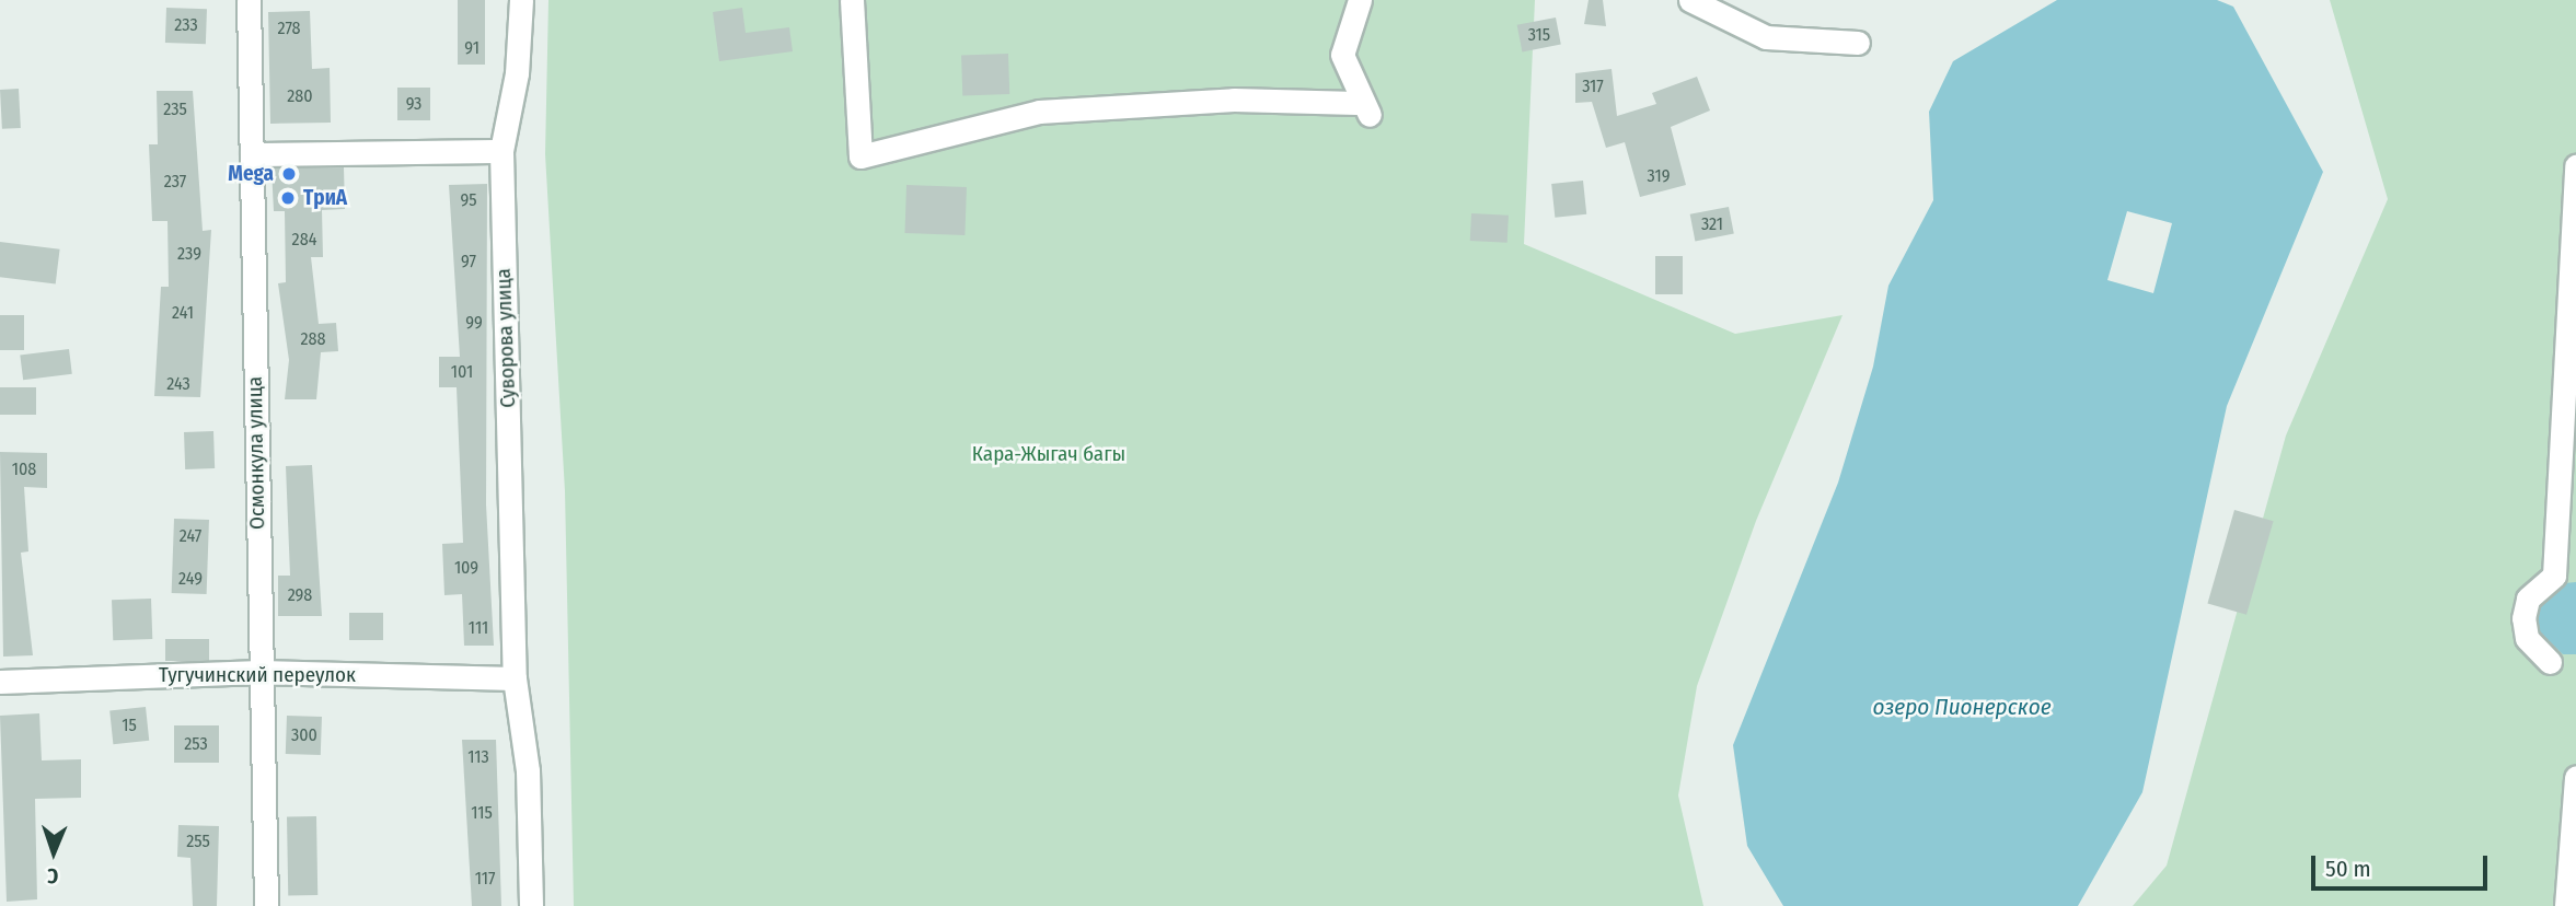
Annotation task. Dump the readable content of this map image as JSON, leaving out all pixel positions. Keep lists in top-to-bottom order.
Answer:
{
  "streets": {
    "street": ["Суворова улица", "Осмонкула улица", "Тугучинский переулок"]
  },
  "crossings": [
    ["Суворова улица", "Тугучинский переулок"],
    ["Осмонкула улица", "Тугучинский переулок"]
  ],
  "water": ["озеро Пионерское"],
  "parks": ["Кара-Жыгач багы"],
  "places": ["Mega", "ТриА"],
  "house_numbers": [
    "233",
    "278",
    "315",
    "91",
    "317",
    "280",
    "93",
    "235",
    "319",
    "237",
    "95",
    "321",
    "284",
    "239",
    "97",
    "241",
    "99",
    "288",
    "101",
    "243",
    "108",
    "247",
    "109",
    "249",
    "298",
    "111",
    "15",
    "300",
    "253",
    "113",
    "115",
    "255",
    "117"
  ],
  "scale_bar": "50 m",
  "north": "bottom"
}
